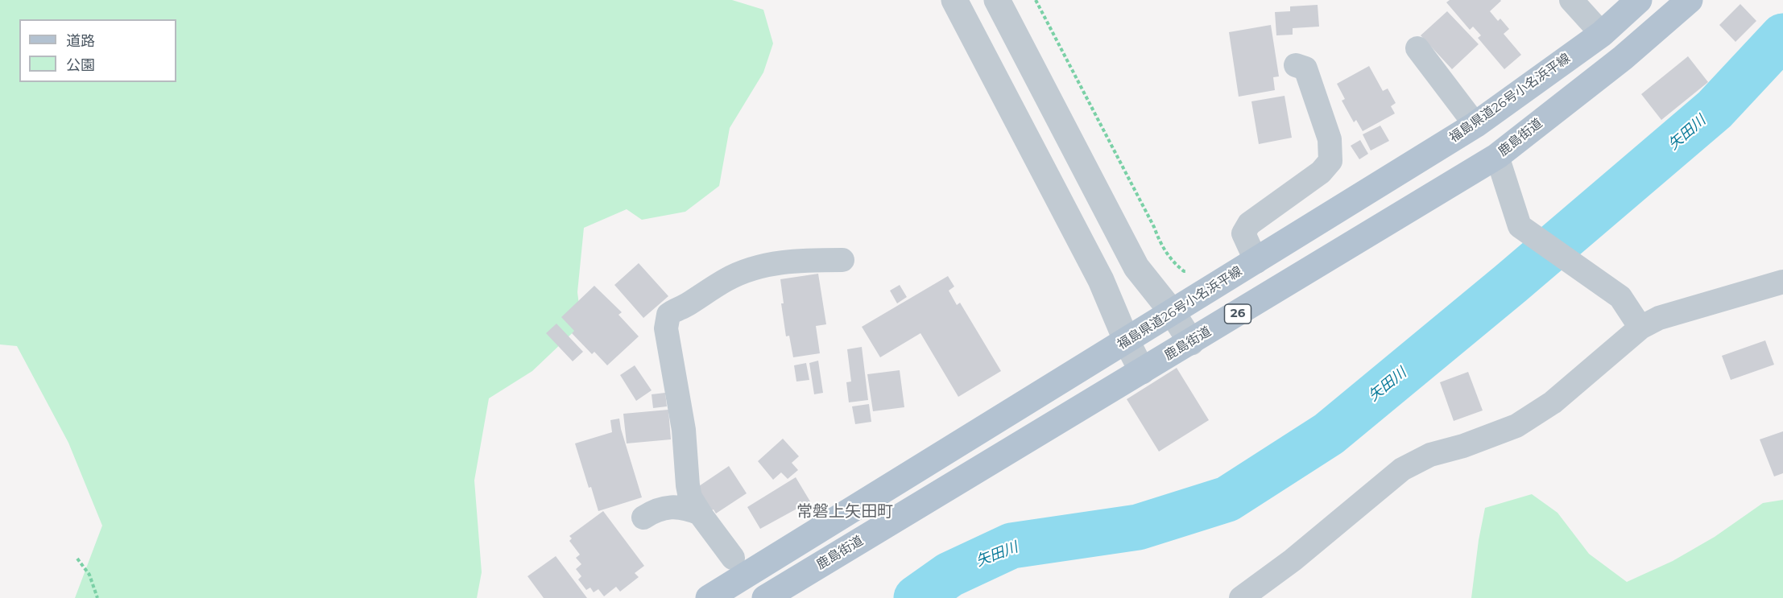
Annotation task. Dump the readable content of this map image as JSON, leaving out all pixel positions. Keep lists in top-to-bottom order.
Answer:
{
  "streets": {
    "main road": ["福島県道26号小名浜平線", "鹿島街道", "26"]
  },
  "districts": ["常磐上矢田町"],
  "water": ["矢田川"],
  "legend": ["道路", "公園"]
}
